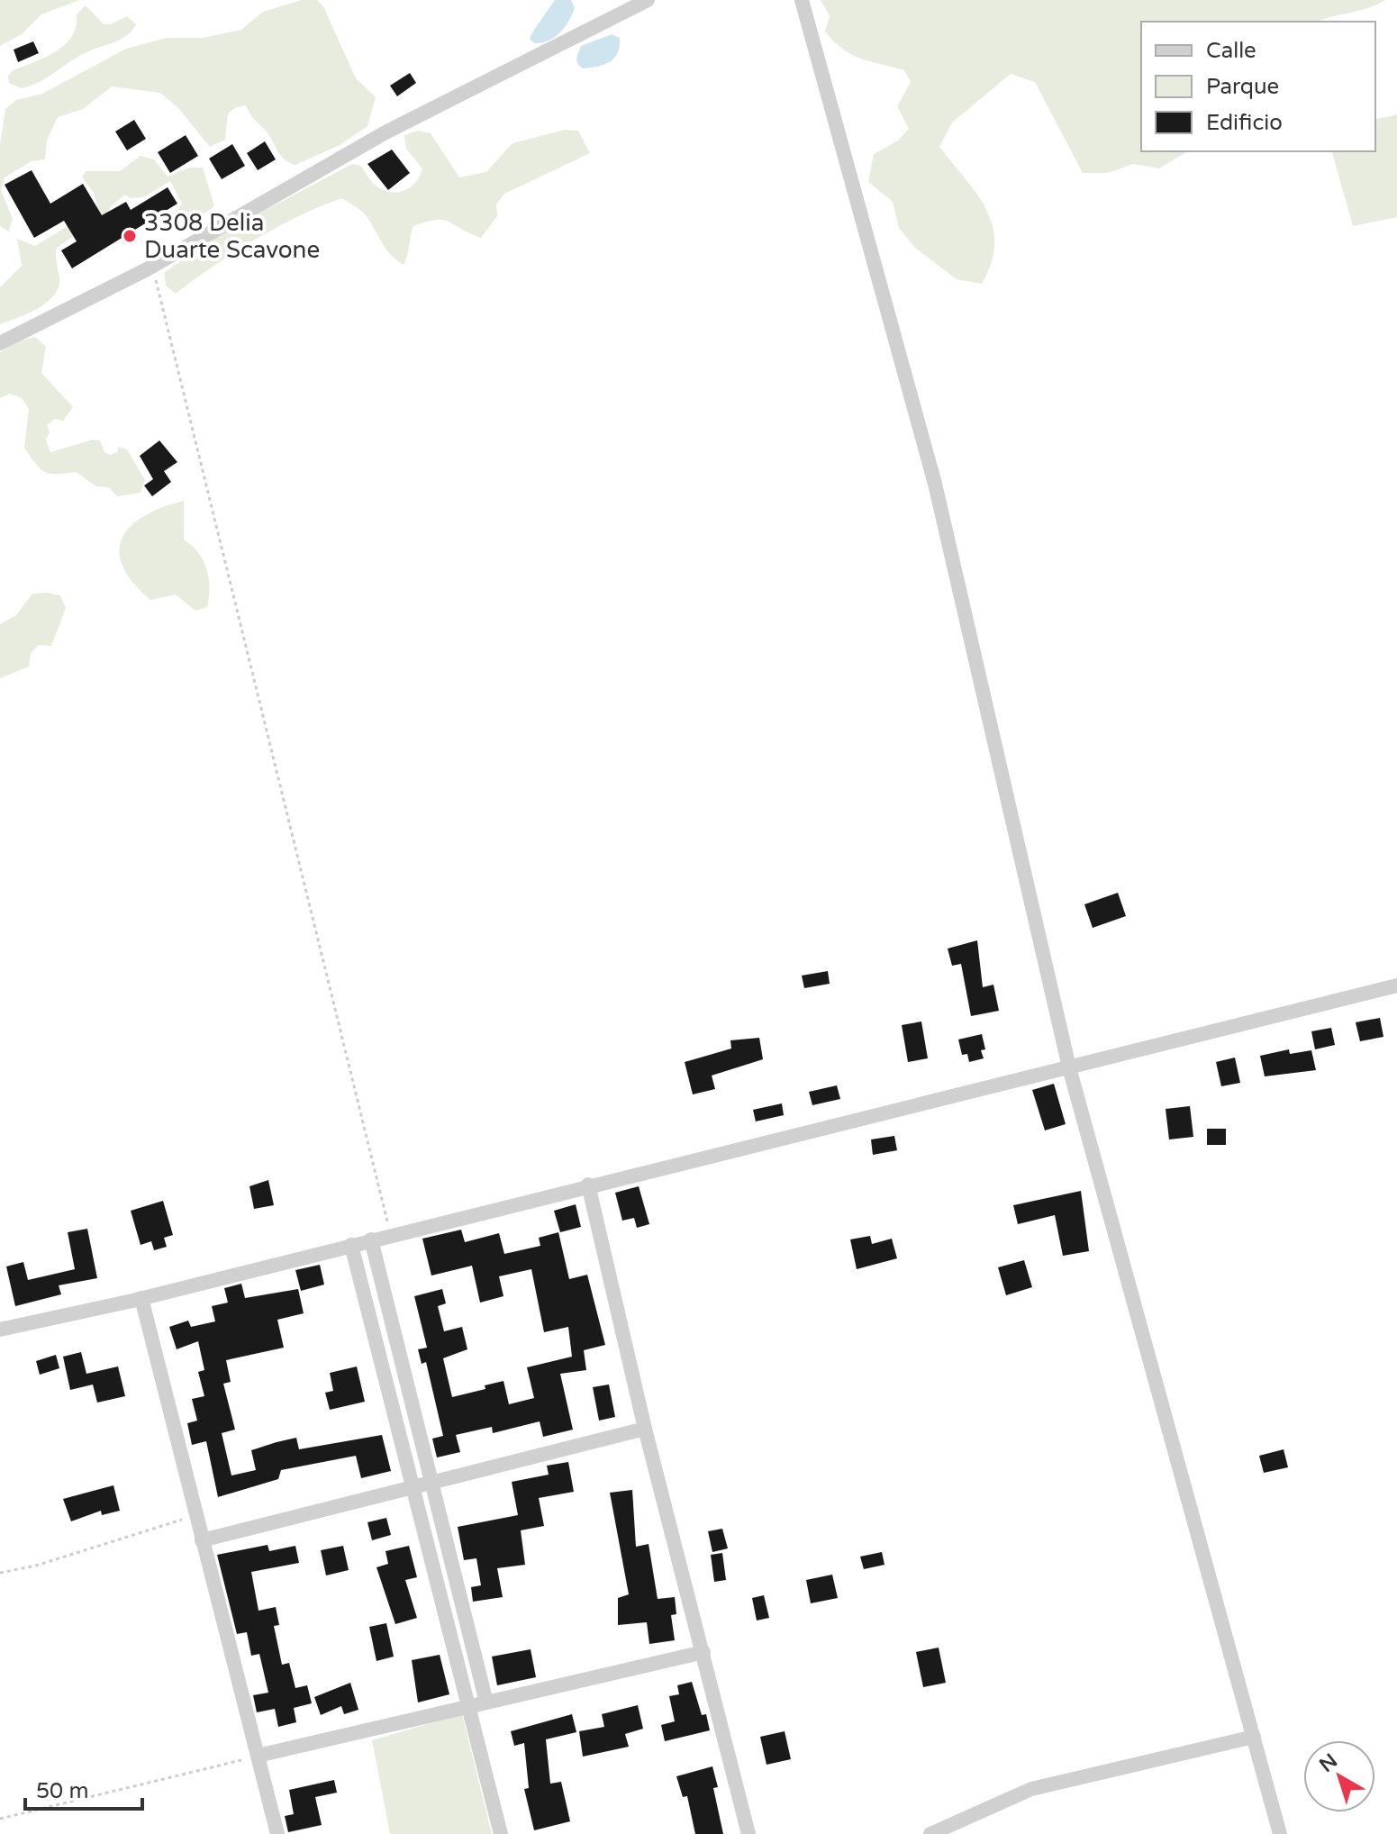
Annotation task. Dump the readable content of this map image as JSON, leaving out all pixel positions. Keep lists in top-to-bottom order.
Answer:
{
  "places": ["3308 Delia Duarte Scavone"],
  "legend": ["Calle", "Parque", "Edificio"],
  "scale_bar": "50 m",
  "north": "top left"
}
